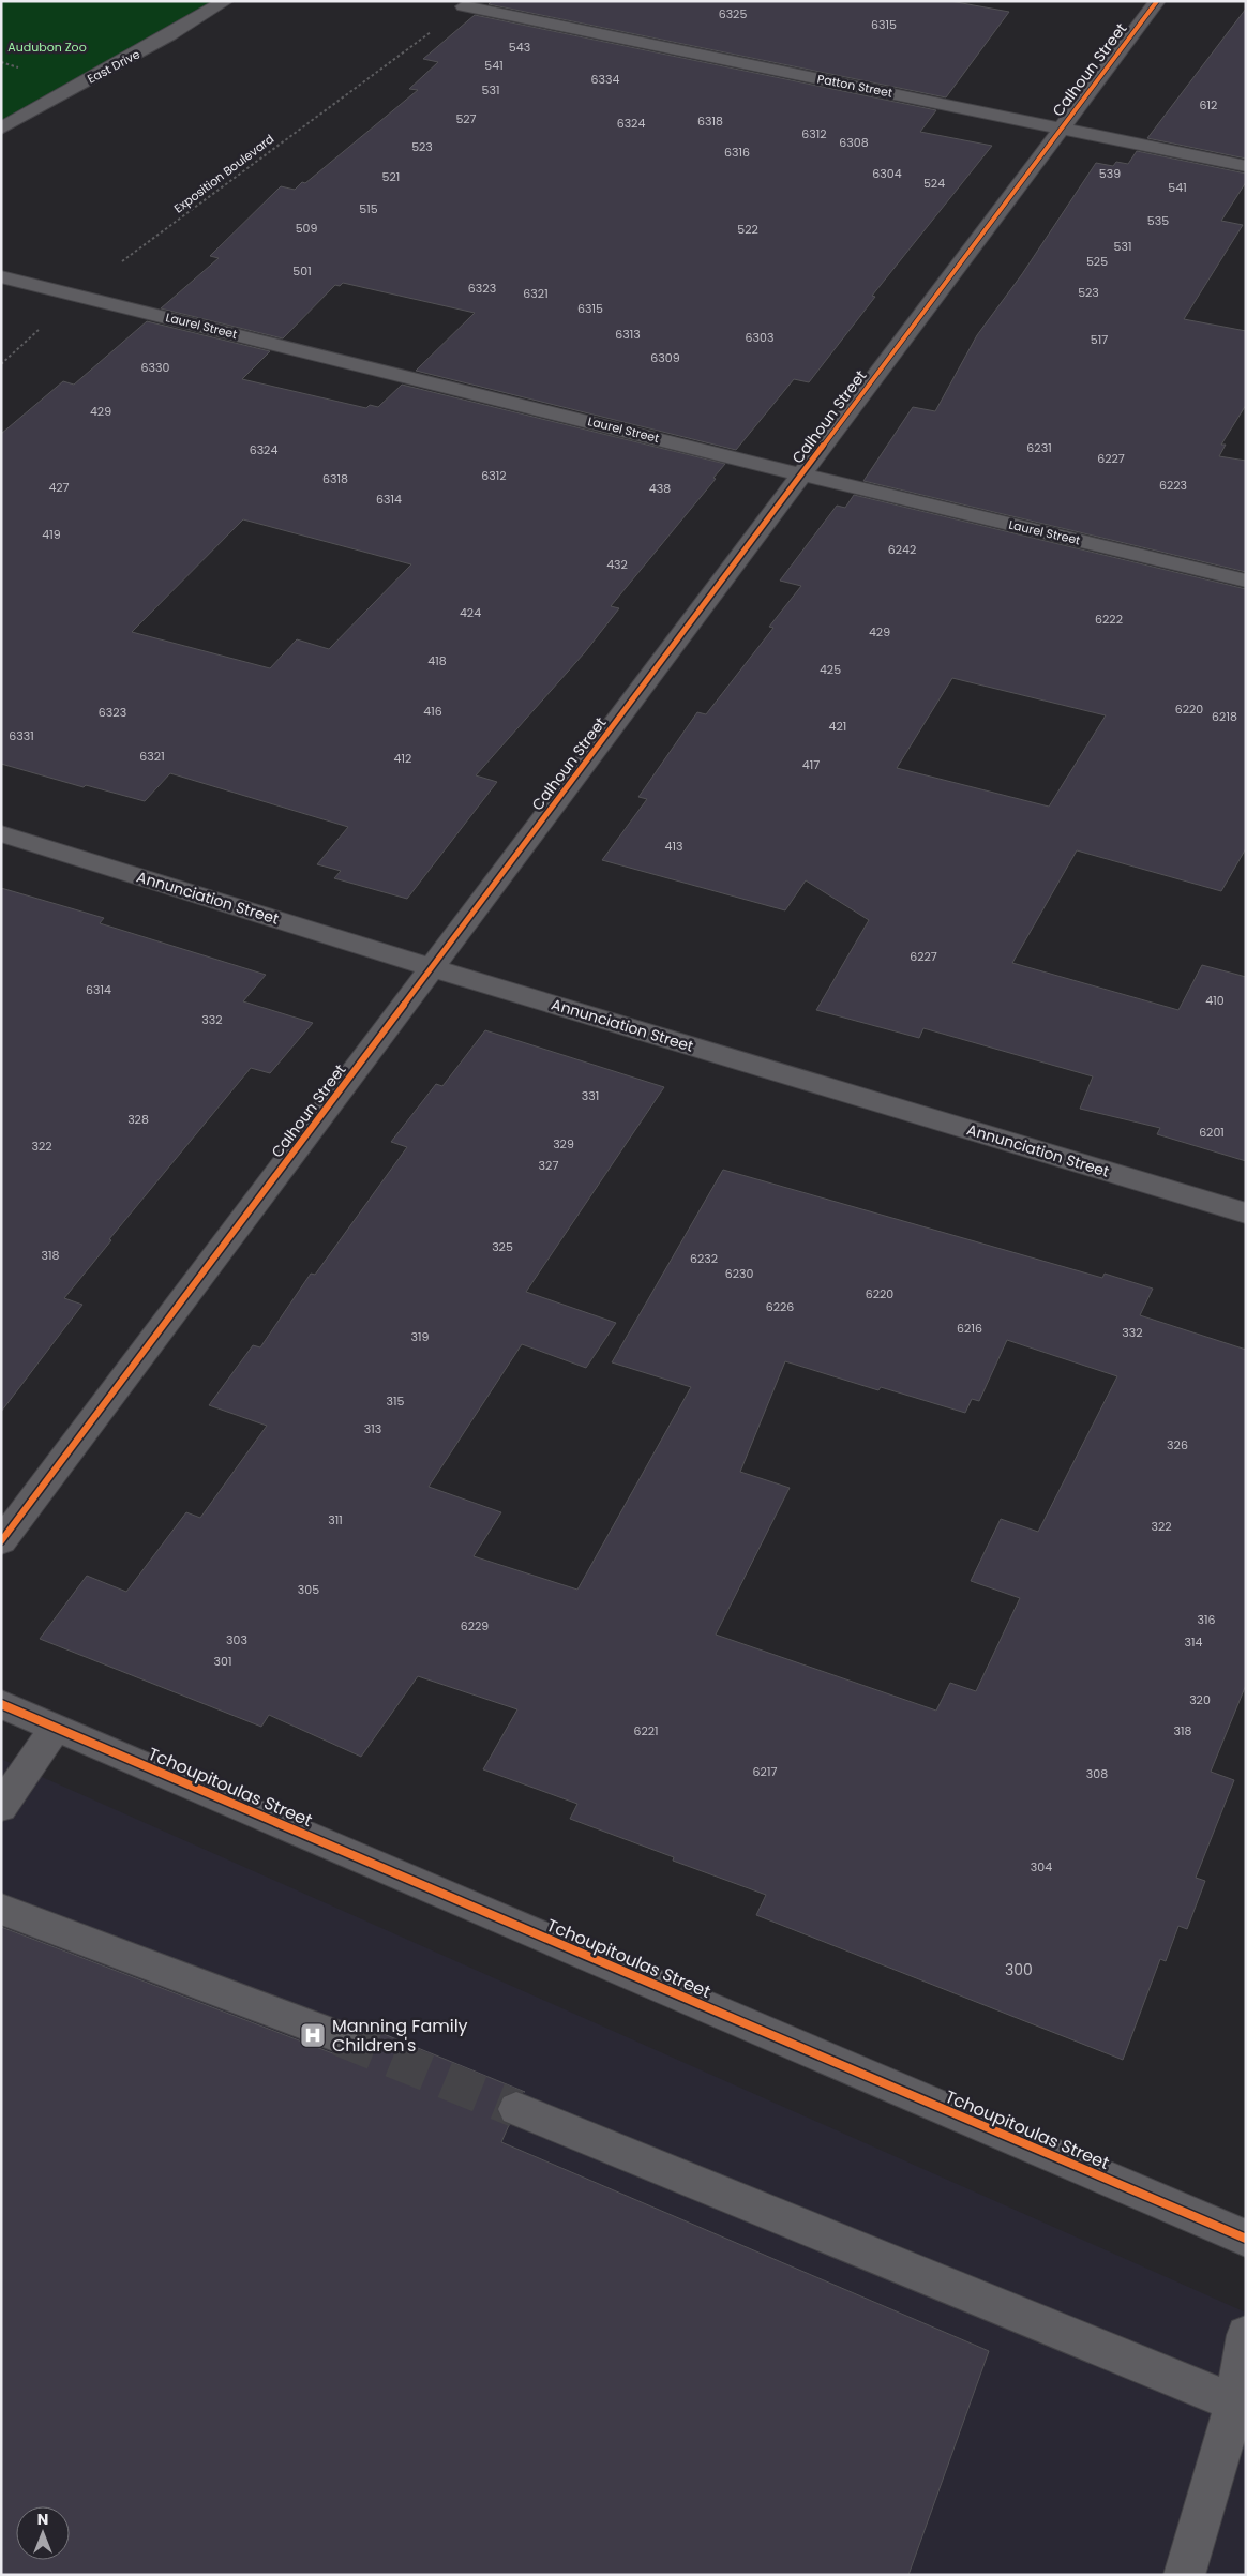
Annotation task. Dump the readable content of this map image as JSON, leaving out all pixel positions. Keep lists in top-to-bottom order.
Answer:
{
  "streets": {
    "street": [
      "East Drive",
      "Calhoun Street",
      "Patton Street",
      "Laurel Street",
      "Annunciation Street",
      "Tchoupitoulas Street"
    ],
    "path": ["Exposition Boulevard"]
  },
  "crossings": [
    ["Calhoun Street", "Patton Street"],
    ["Calhoun Street", "Laurel Street"],
    ["Calhoun Street", "Annunciation Street"],
    ["Patton Street", "Exposition Boulevard"],
    ["Exposition Boulevard", "Laurel Street"]
  ],
  "parks": ["Audubon Zoo"],
  "places": {
    "hospital": ["Manning Family Children's"]
  },
  "house_numbers": [
    "6325",
    "6315",
    "543",
    "541",
    "6334",
    "531",
    "612",
    "527",
    "6318",
    "6324",
    "6312",
    "6308",
    "523",
    "6316",
    "6304",
    "539",
    "521",
    "524",
    "541",
    "515",
    "535",
    "509",
    "522",
    "531",
    "525",
    "501",
    "6323",
    "523",
    "6321",
    "6315",
    "6313",
    "6303",
    "517",
    "6309",
    "6330",
    "429",
    "6231",
    "6324",
    "6227",
    "6312",
    "6318",
    "6223",
    "427",
    "438",
    "6314",
    "419",
    "6242",
    "432",
    "424",
    "6222",
    "429",
    "418",
    "425",
    "6220",
    "416",
    "6323",
    "6218",
    "421",
    "6331",
    "6321",
    "412",
    "417",
    "413",
    "6227",
    "6314",
    "410",
    "332",
    "331",
    "328",
    "6201",
    "329",
    "322",
    "327",
    "325",
    "318",
    "6232",
    "6230",
    "6220",
    "6226",
    "6216",
    "332",
    "319",
    "315",
    "313",
    "326",
    "311",
    "322",
    "305",
    "316",
    "6229",
    "303",
    "314",
    "301",
    "320",
    "6221",
    "318",
    "6217",
    "308",
    "304",
    "300"
  ],
  "north": "top"
}
